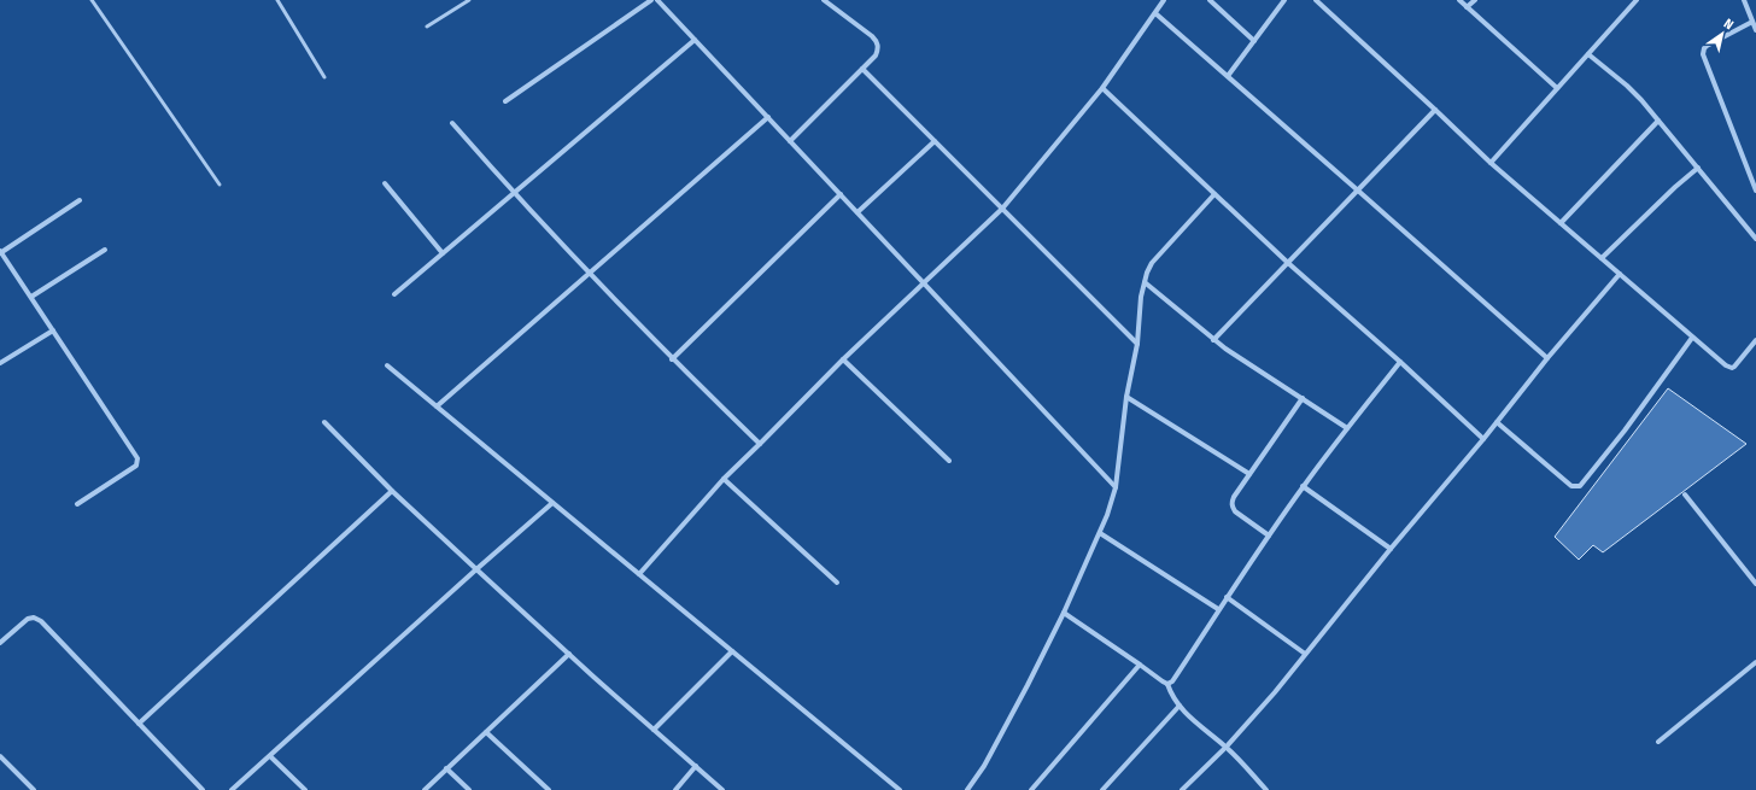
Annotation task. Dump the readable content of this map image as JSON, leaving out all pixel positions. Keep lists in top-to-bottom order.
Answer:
{
  "north": "top right"
}
